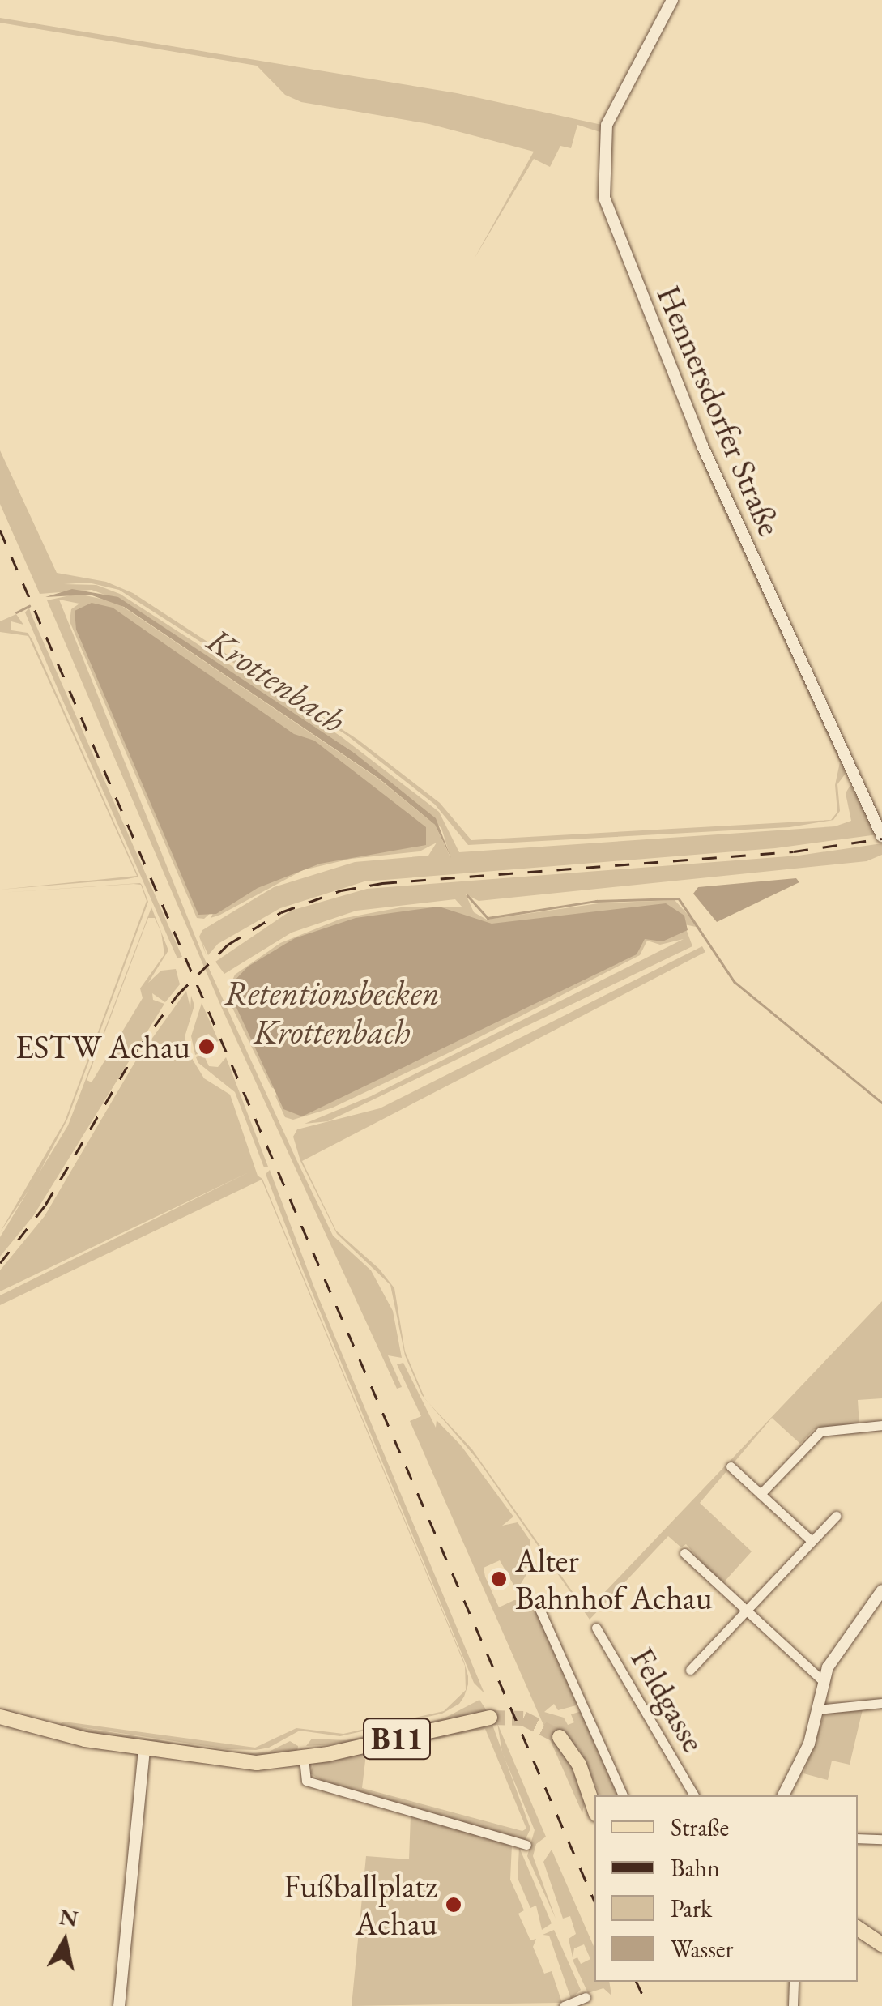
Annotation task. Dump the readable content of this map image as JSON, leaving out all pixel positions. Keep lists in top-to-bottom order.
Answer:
{
  "streets": {
    "main road": ["B11"],
    "street": ["Hennersdorfer Straße", "Feldgasse"]
  },
  "water": ["Krottenbach", "Retentionsbecken Krottenbach"],
  "places": ["ESTW Achau", "Alter Bahnhof Achau", "Fußballplatz Achau"],
  "legend": [
    "Straße",
    "Bahn",
    "Park",
    "Wasser"
  ],
  "north": "top"
}
